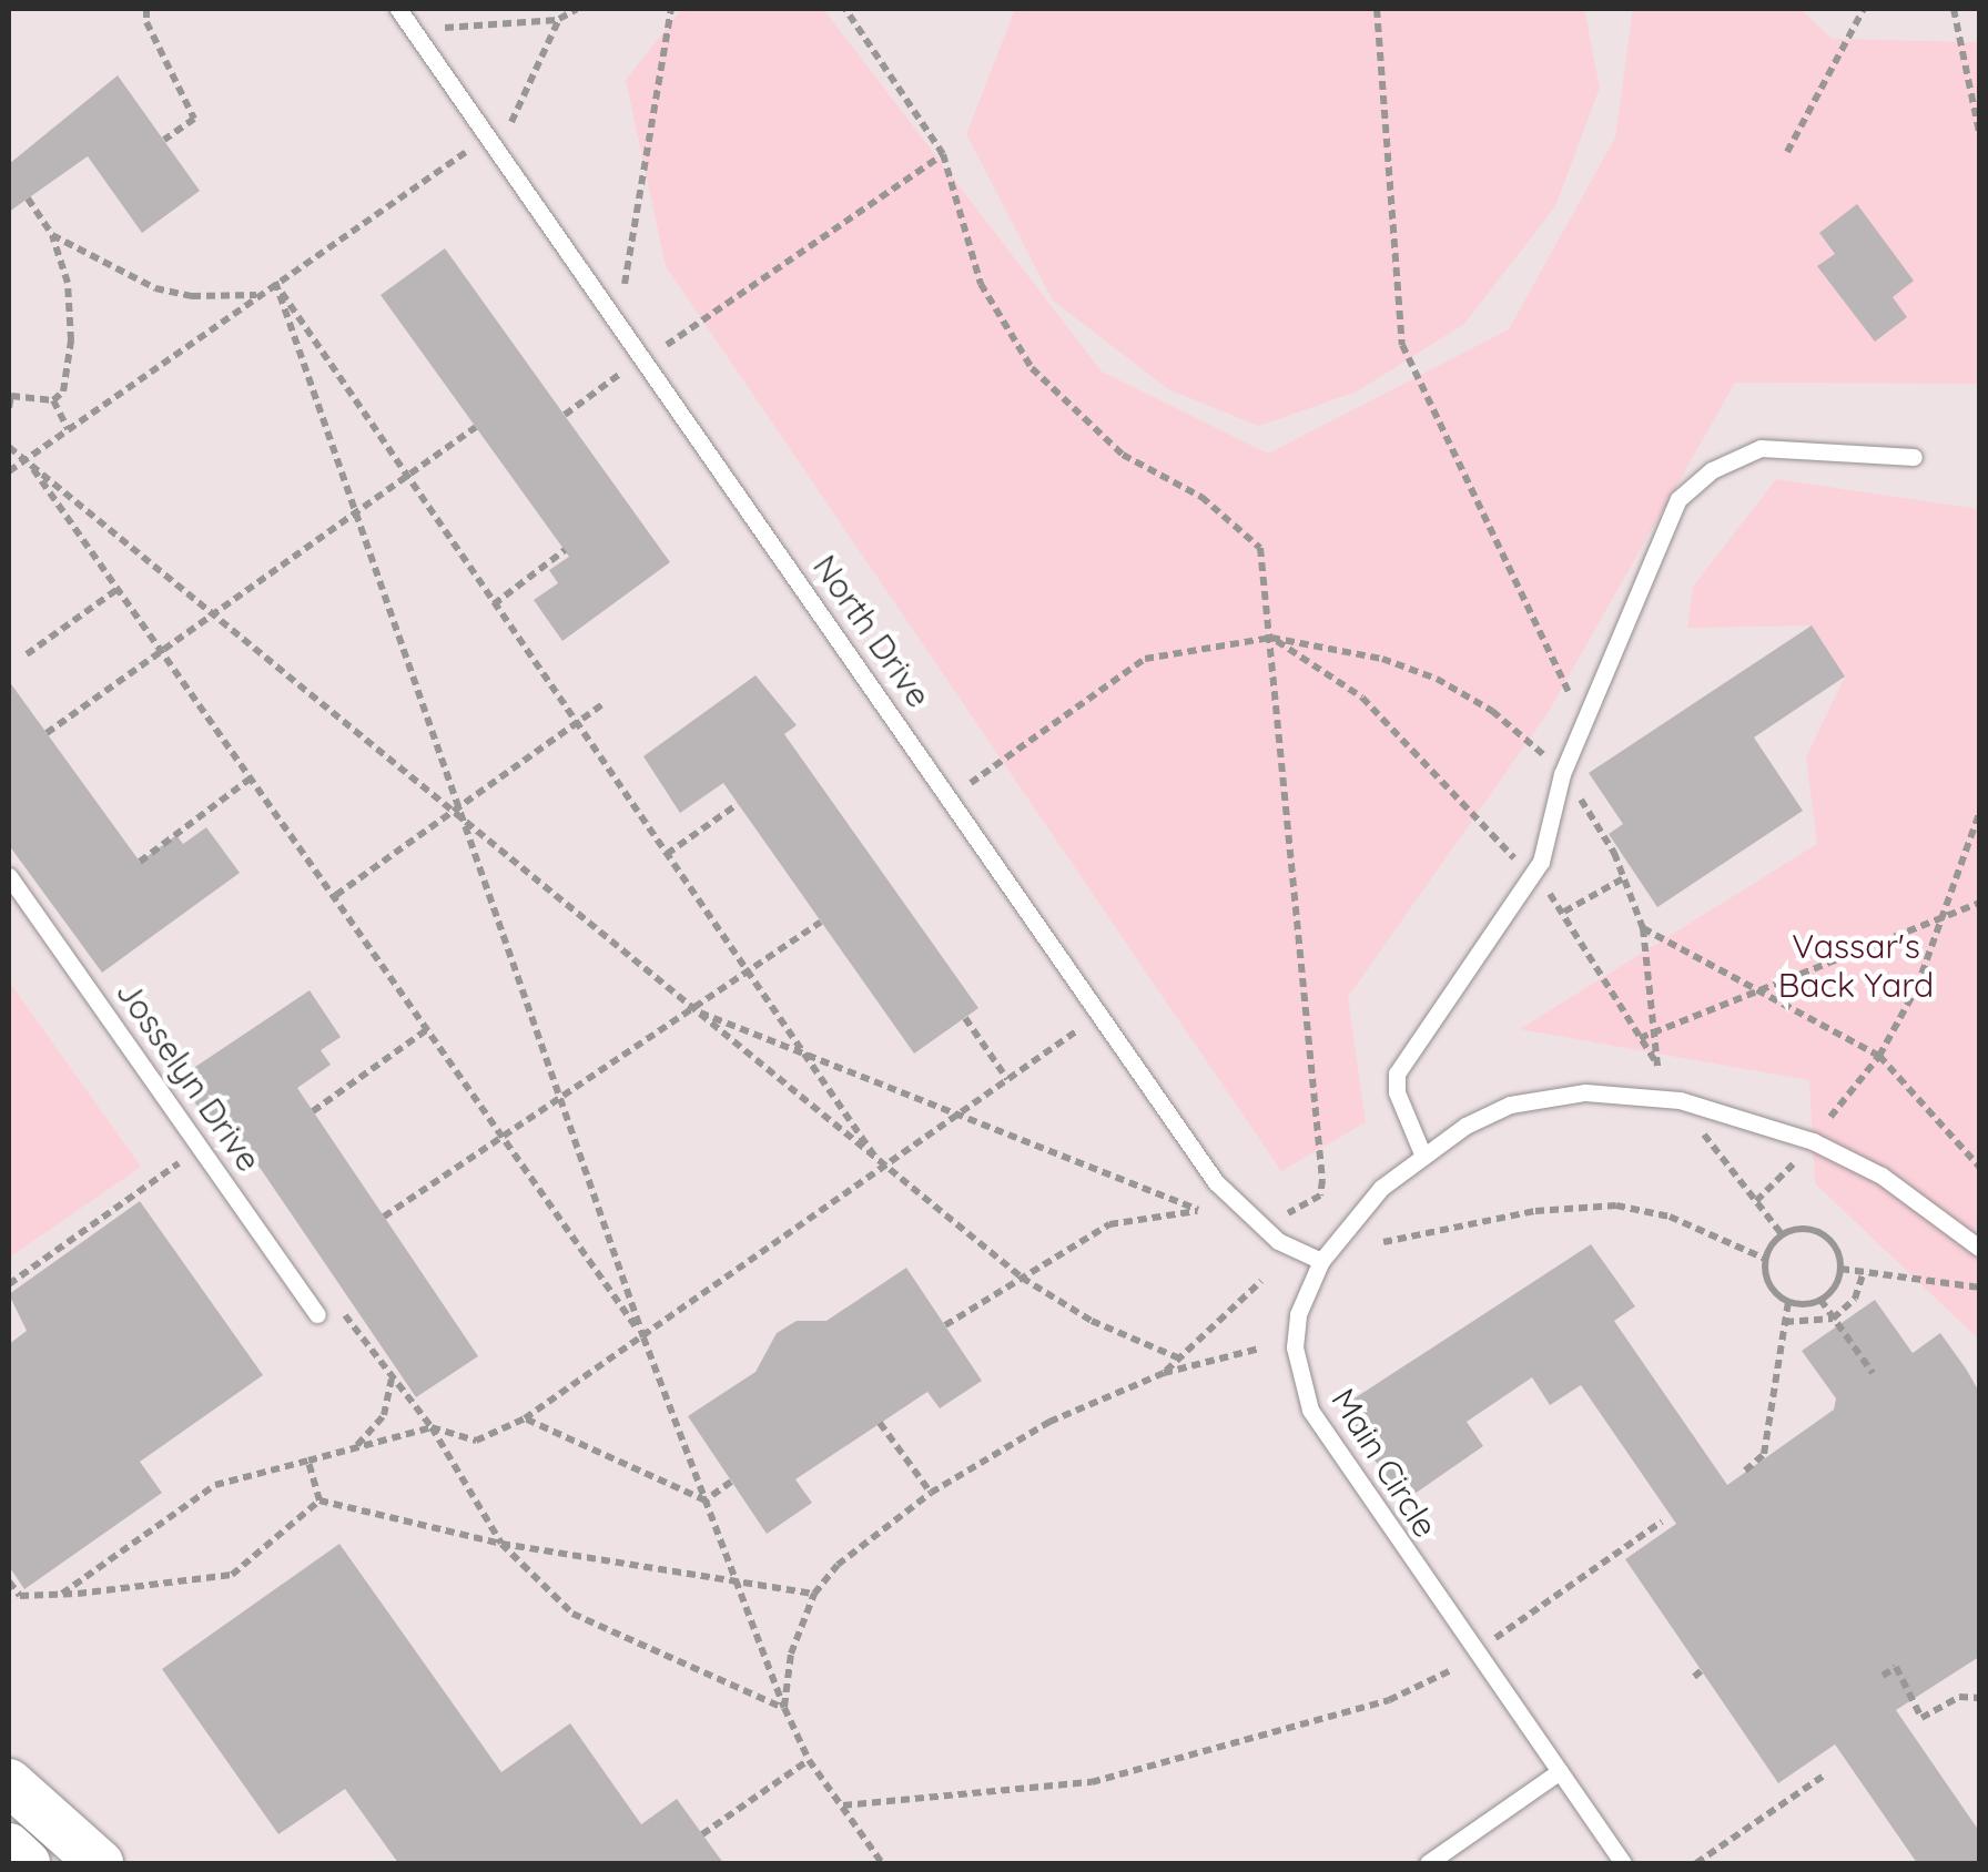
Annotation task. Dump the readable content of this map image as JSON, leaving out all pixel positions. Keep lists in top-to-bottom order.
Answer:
{
  "streets": {
    "lane": ["North Drive", "Josselyn Drive", "Main Circle"]
  },
  "crossings": [
    ["North Drive", "Main Circle"]
  ],
  "parks": ["Vassar's Back Yard"]
}
